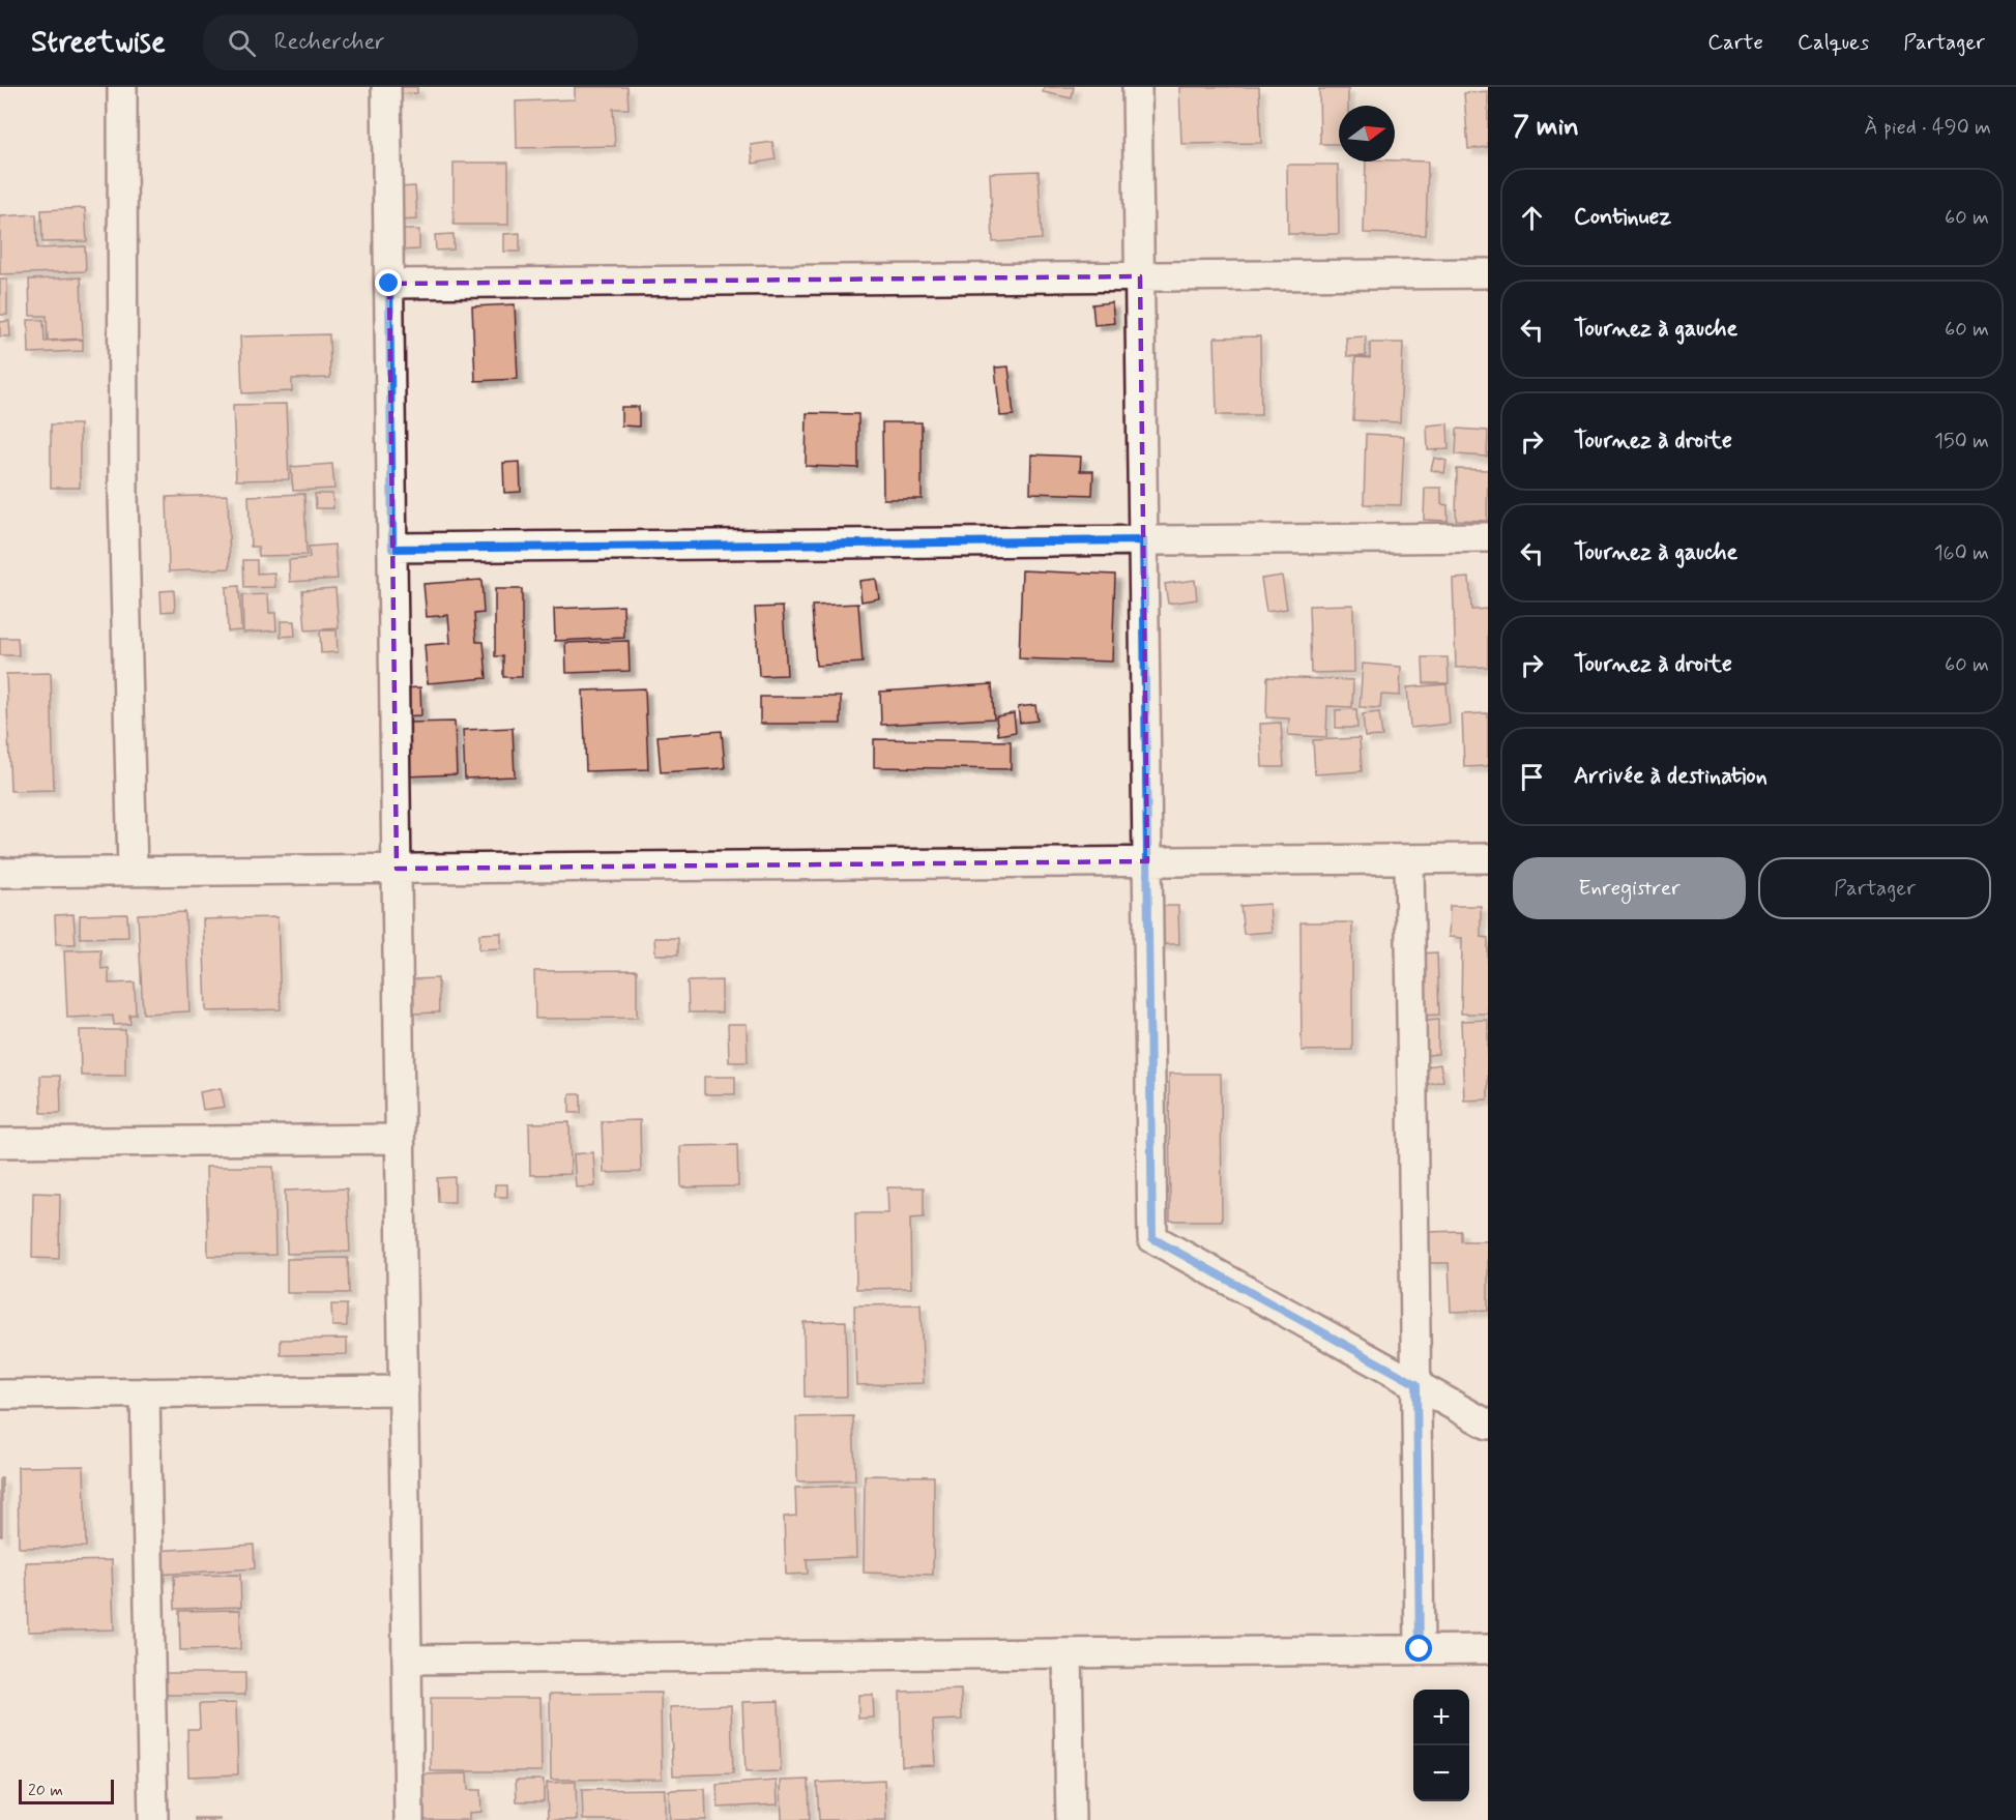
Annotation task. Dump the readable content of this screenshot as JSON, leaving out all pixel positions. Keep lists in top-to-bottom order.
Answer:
{
  "scale_bar": "20 m",
  "north": "right",
  "page": {
    "header": "Streetwise",
    "search": "Rechercher",
    "nav": ["Carte", "Calques", "Partager"],
    "heading": ["7 min", "À pied · 490 m"],
    "list": [
      ["Continuez", "60 m"],
      ["Tournez à gauche", "60 m"],
      ["Tournez à droite", "150 m"],
      ["Tournez à gauche", "160 m"],
      ["Tournez à droite", "60 m"],
      "Arrivée à destination"
    ],
    "buttons": ["Enregistrer", "Partager"],
    "map_buttons": ["+", "−"],
    "scale": "20 m"
  }
}
